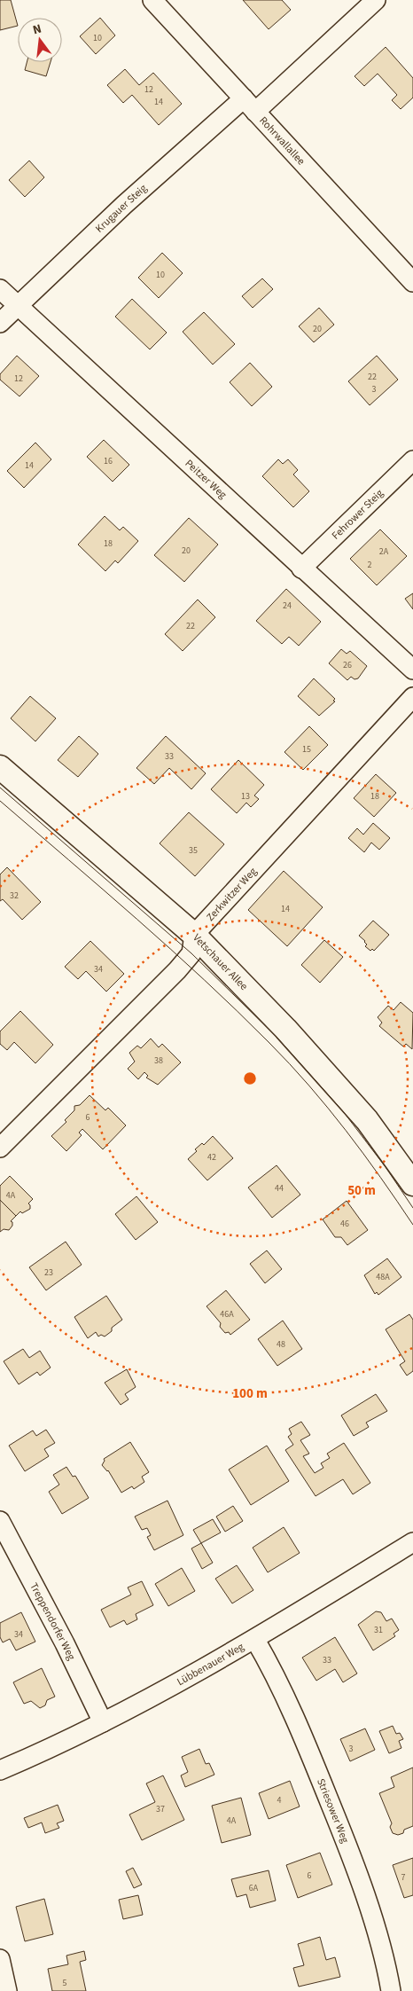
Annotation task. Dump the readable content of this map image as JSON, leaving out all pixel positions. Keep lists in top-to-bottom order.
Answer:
{
  "streets": {
    "street": [
      "Rohrwallallee",
      "Krugauer Steig",
      "Peitzer Weg",
      "Fehrower Steig",
      "Zerkwitzer Weg",
      "Vetschauer Allee",
      "Treppendorfer Weg",
      "Lübbenauer Weg",
      "Striesower Weg"
    ]
  },
  "crossings": [
    ["Rohrwallallee", "Krugauer Steig"],
    ["Krugauer Steig", "Peitzer Weg"],
    ["Peitzer Weg", "Fehrower Steig"],
    ["Zerkwitzer Weg", "Vetschauer Allee"],
    ["Treppendorfer Weg", "Lübbenauer Weg"],
    ["Lübbenauer Weg", "Striesower Weg"]
  ],
  "house_numbers": [
    "10",
    "12",
    "14",
    "10",
    "20",
    "22",
    "12",
    "3",
    "16",
    "14",
    "18",
    "20",
    "2A",
    "2",
    "24",
    "22",
    "26",
    "15",
    "33",
    "13",
    "18",
    "35",
    "32",
    "14",
    "34",
    "38",
    "6",
    "42",
    "44",
    "4A",
    "46",
    "23",
    "48A",
    "46A",
    "48",
    "31",
    "34",
    "33",
    "3",
    "4",
    "37",
    "4A",
    "6",
    "7",
    "6A",
    "5"
  ],
  "north": "top",
  "rings": ["50 m", "100 m"]
}
